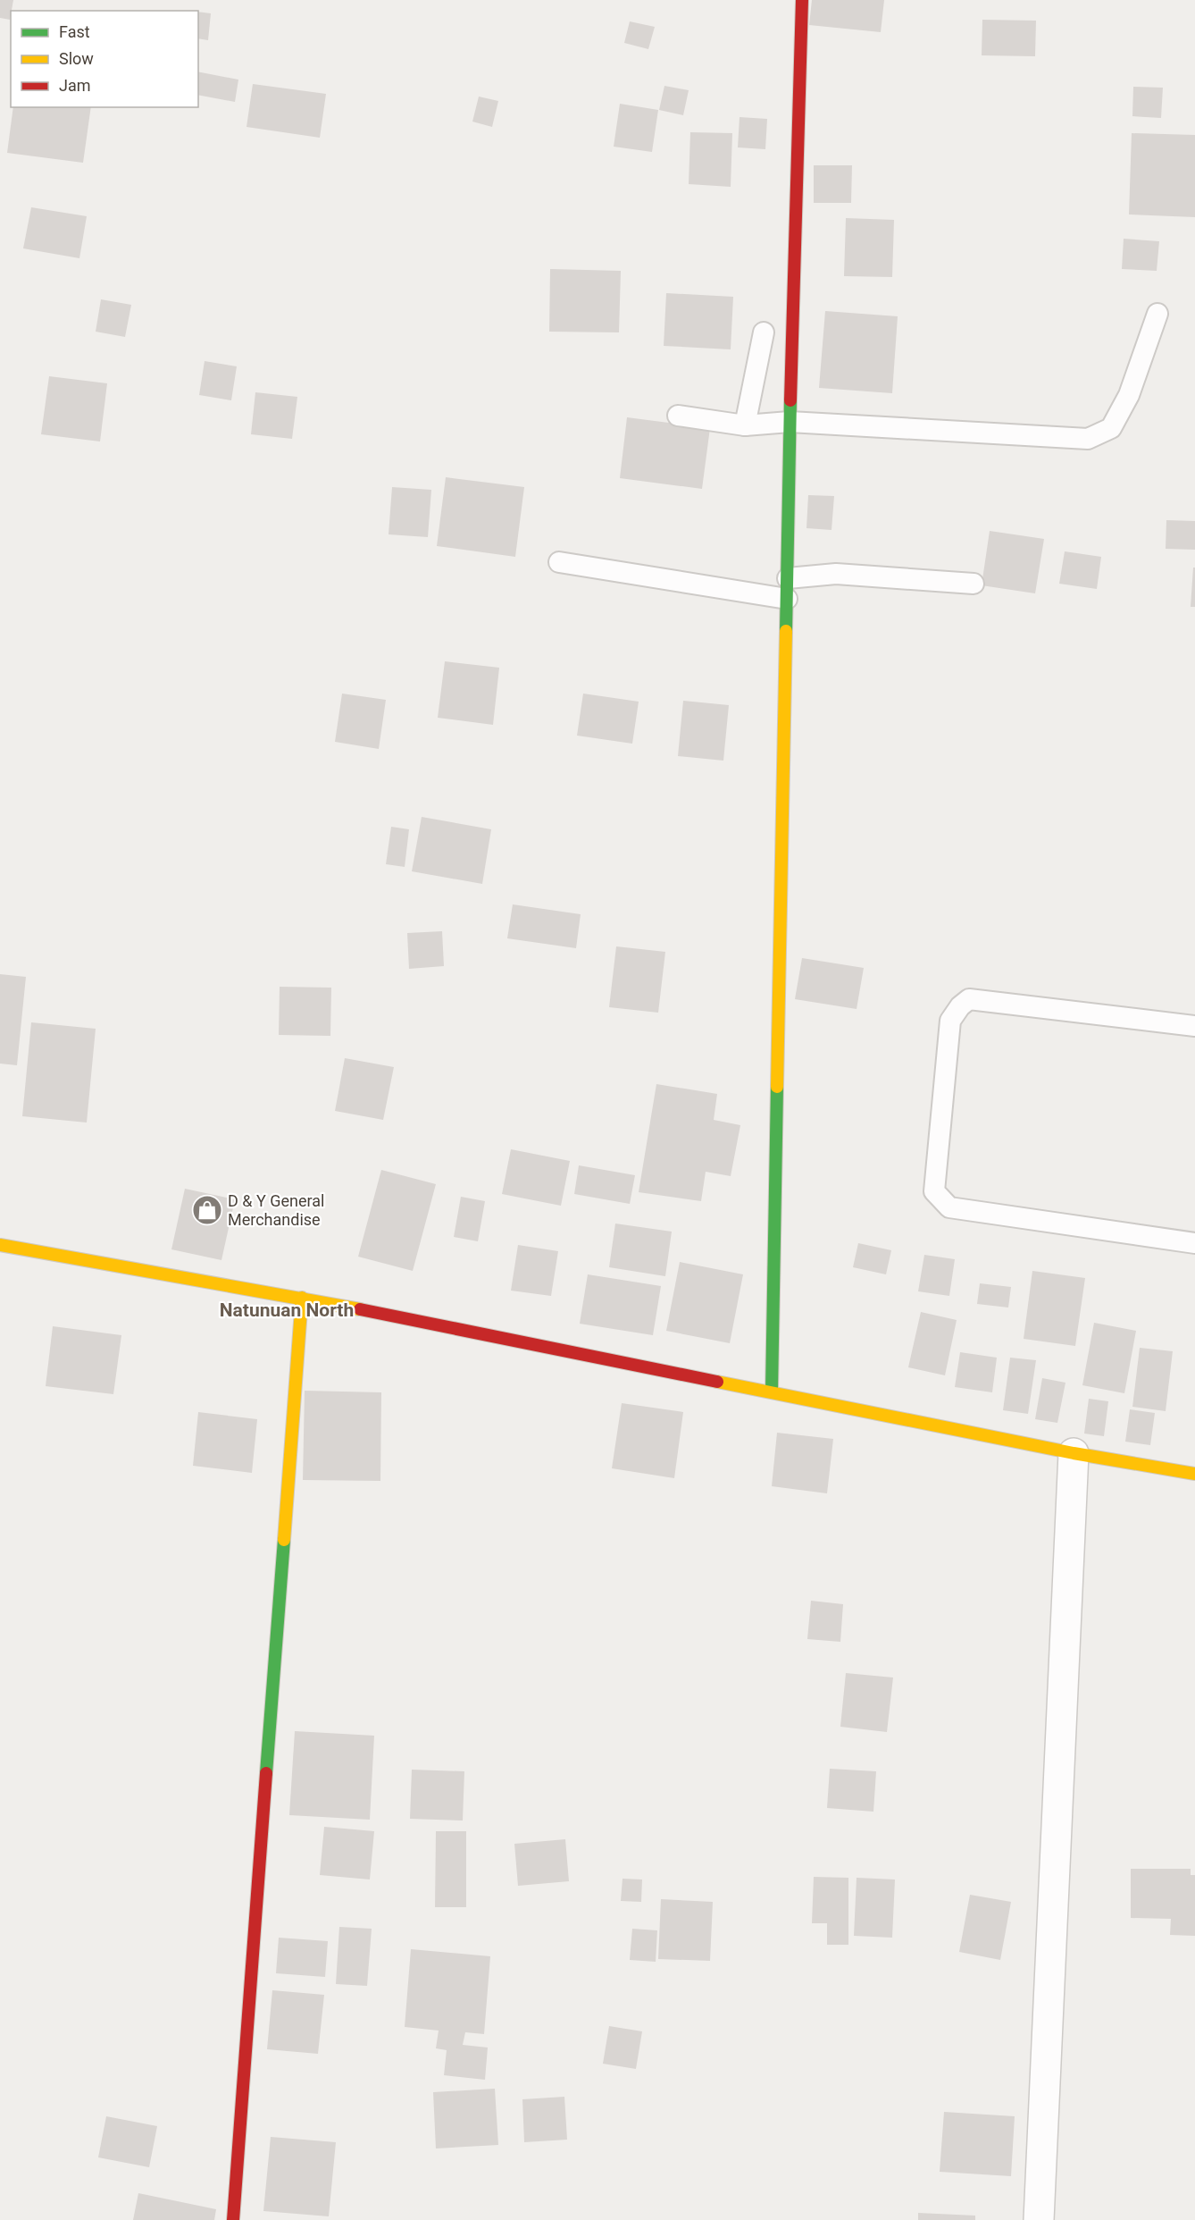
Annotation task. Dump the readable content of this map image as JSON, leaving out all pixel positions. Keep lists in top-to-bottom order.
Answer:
{
  "districts": ["Natunuan North"],
  "places": {
    "shop": ["D & Y General Merchandise"]
  },
  "legend": ["Fast", "Slow", "Jam"]
}
